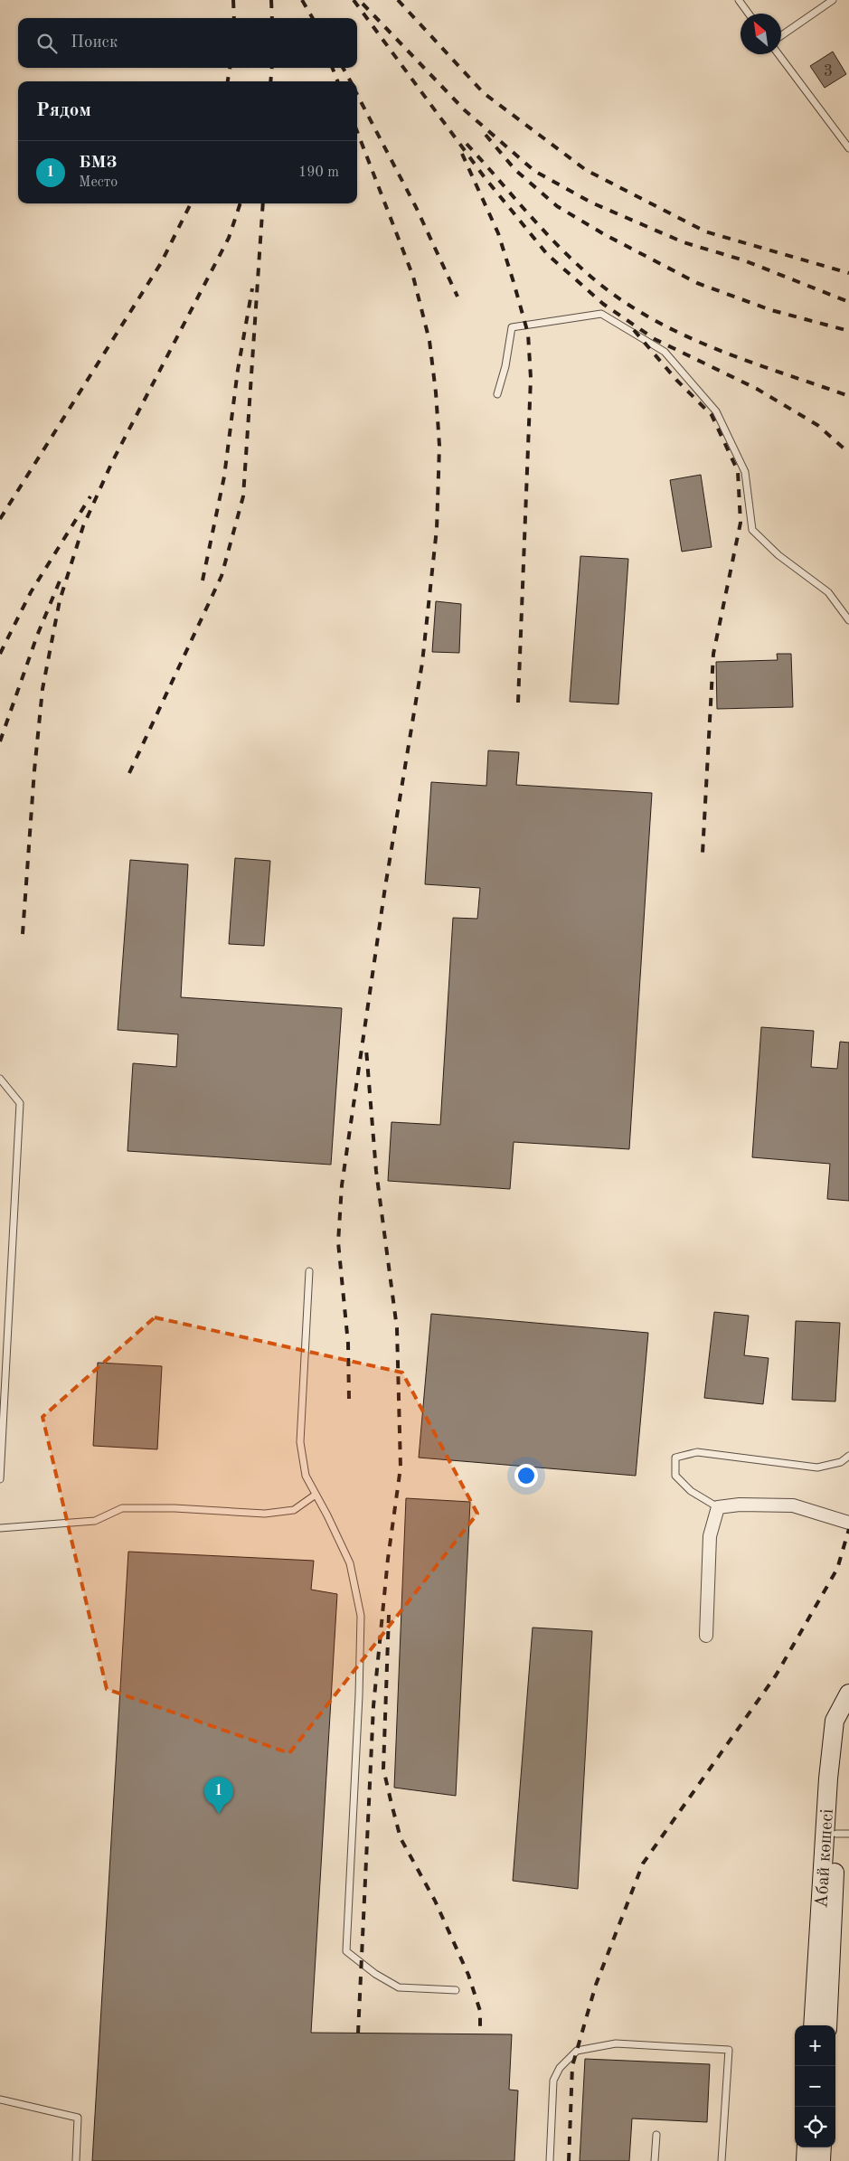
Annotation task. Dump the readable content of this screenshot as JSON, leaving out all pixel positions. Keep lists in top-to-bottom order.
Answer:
{
  "streets": {
    "street": ["Абай көшесі"]
  },
  "house_numbers": ["3"],
  "north": "top left",
  "page": {
    "search": "Поиск",
    "heading": "Рядом",
    "list": [
      {
        "mark": "1",
        "name": "БМЗ",
        "note": "Место",
        "value": "190 m"
      }
    ],
    "pins": "1",
    "map_buttons": ["+", "−"]
  }
}
